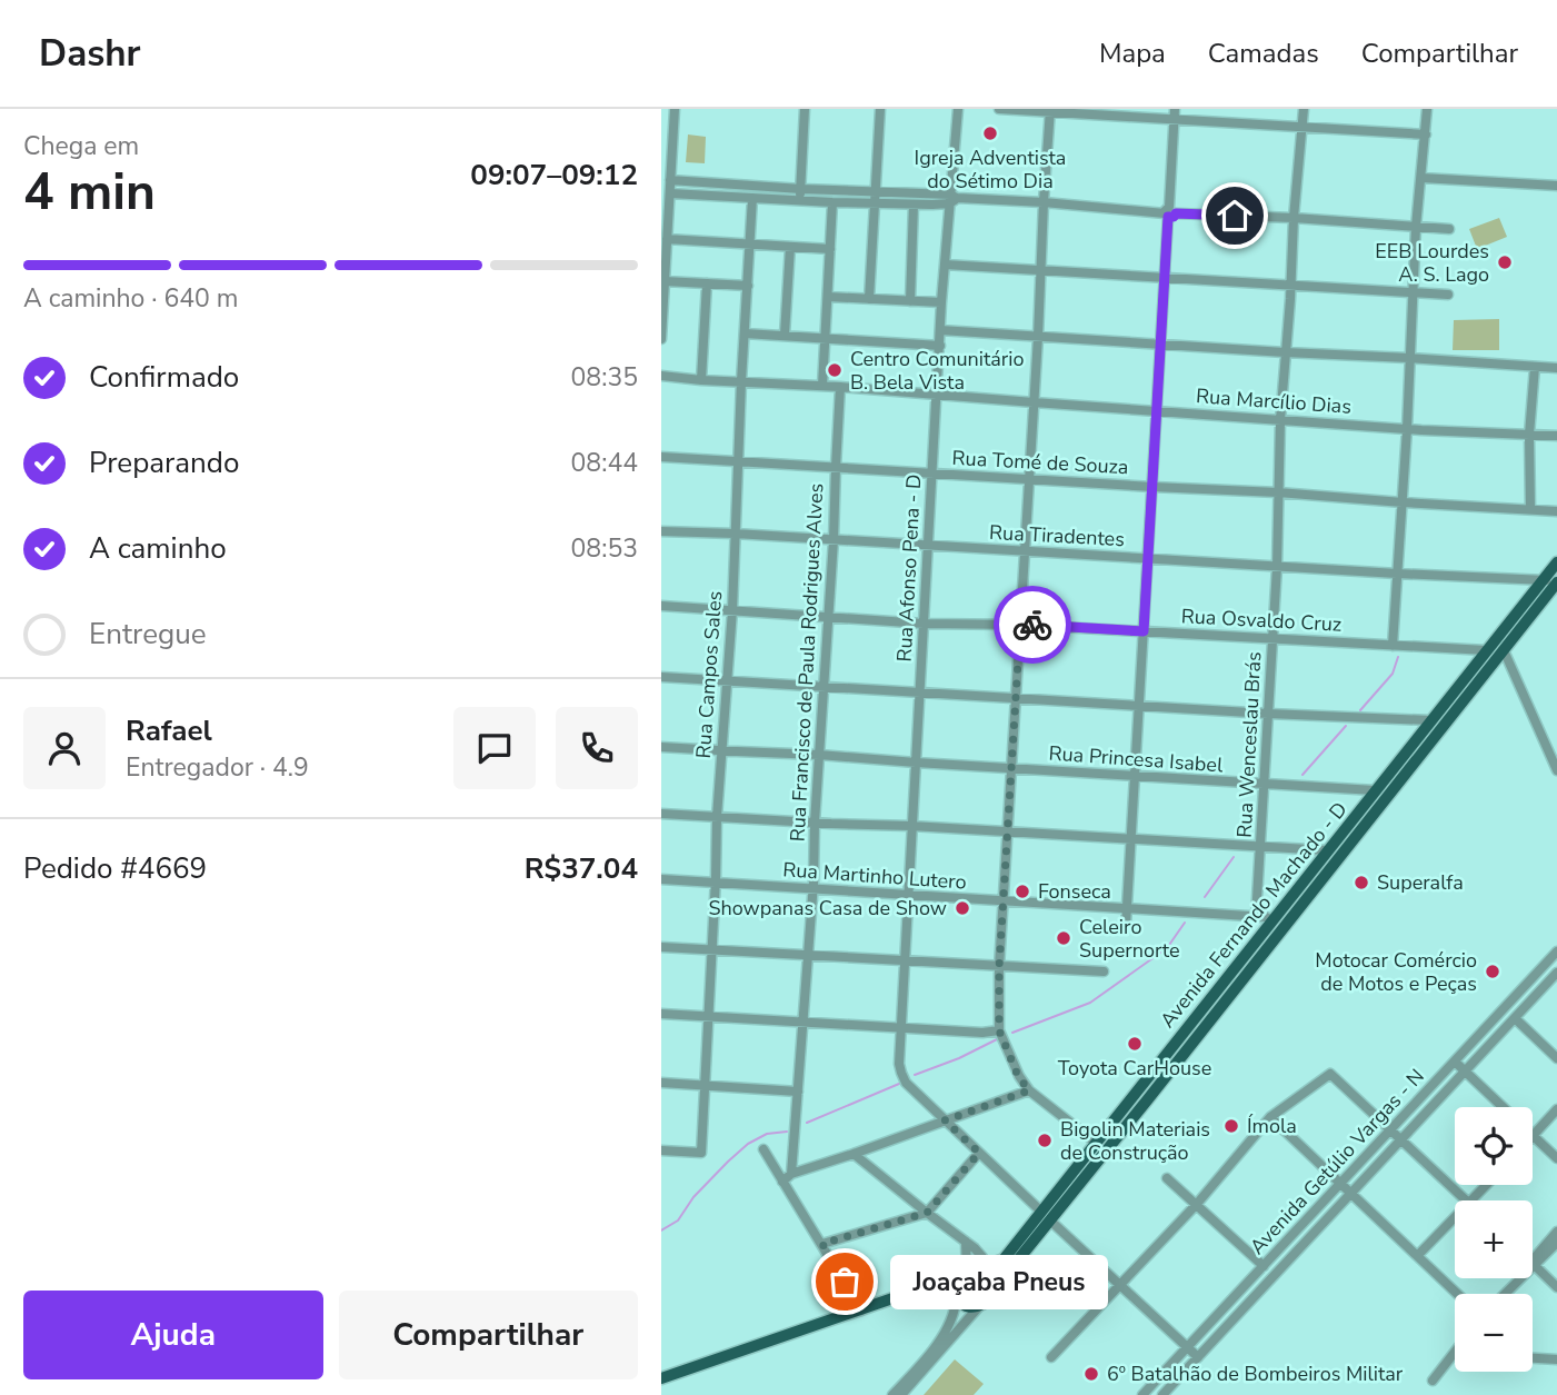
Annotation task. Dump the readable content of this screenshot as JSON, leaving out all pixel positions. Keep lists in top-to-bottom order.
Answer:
{
  "streets": {
    "main road": ["Avenida Fernando Machado - D"],
    "street": [
      "Rua Marcílio Dias",
      "Rua Tomé de Souza",
      "Rua Tiradentes",
      "Rua Afonso Pena - D",
      "Rua Osvaldo Cruz",
      "Rua Francisco de Paula Rodrigues Alves",
      "Rua Campos Sales",
      "Rua Wenceslau Brás",
      "Rua Princesa Isabel",
      "Rua Martinho Lutero",
      "Avenida Getúlio Vargas - N"
    ]
  },
  "crossings": [
    ["Rua Marcílio Dias", "Rua Afonso Pena - D"],
    ["Rua Marcílio Dias", "Rua Francisco de Paula Rodrigues Alves"],
    ["Rua Marcílio Dias", "Rua Campos Sales"],
    ["Rua Marcílio Dias", "Rua Wenceslau Brás"],
    ["Rua Tomé de Souza", "Rua Afonso Pena - D"],
    ["Rua Tomé de Souza", "Rua Francisco de Paula Rodrigues Alves"],
    ["Rua Tomé de Souza", "Rua Campos Sales"],
    ["Rua Tomé de Souza", "Rua Wenceslau Brás"],
    ["Rua Tiradentes", "Rua Afonso Pena - D"],
    ["Rua Tiradentes", "Rua Francisco de Paula Rodrigues Alves"],
    ["Rua Tiradentes", "Rua Campos Sales"],
    ["Rua Tiradentes", "Rua Wenceslau Brás"],
    ["Rua Tiradentes", "Avenida Fernando Machado - D"],
    ["Rua Afonso Pena - D", "Rua Osvaldo Cruz"],
    ["Rua Afonso Pena - D", "Rua Princesa Isabel"],
    ["Rua Afonso Pena - D", "Rua Martinho Lutero"],
    ["Rua Afonso Pena - D", "Avenida Fernando Machado - D"],
    ["Rua Afonso Pena - D", "Avenida Getúlio Vargas - N"],
    ["Rua Osvaldo Cruz", "Rua Francisco de Paula Rodrigues Alves"],
    ["Rua Osvaldo Cruz", "Rua Campos Sales"],
    ["Rua Osvaldo Cruz", "Rua Wenceslau Brás"],
    ["Rua Osvaldo Cruz", "Avenida Fernando Machado - D"],
    ["Rua Francisco de Paula Rodrigues Alves", "Rua Princesa Isabel"],
    ["Rua Francisco de Paula Rodrigues Alves", "Rua Martinho Lutero"],
    ["Rua Campos Sales", "Rua Princesa Isabel"],
    ["Rua Campos Sales", "Rua Martinho Lutero"],
    ["Rua Wenceslau Brás", "Rua Princesa Isabel"],
    ["Rua Wenceslau Brás", "Rua Martinho Lutero"],
    ["Rua Princesa Isabel", "Avenida Fernando Machado - D"],
    ["Rua Martinho Lutero", "Avenida Fernando Machado - D"]
  ],
  "places": [
    "Igreja Adventista do Sétimo Dia",
    "EEB Lourdes A. S. Lago",
    "Centro Comunitário B. Bela Vista",
    "Superalfa",
    "Fonseca",
    "Showpanas Casa de Show",
    "Celeiro Supernorte",
    "Motocar Comércio de Motos e Peças",
    "Toyota CarHouse",
    "Ímola",
    "Bigolin Materiais de Construção",
    "Joaçaba Pneus",
    "6º Batalhão de Bombeiros Militar"
  ],
  "page": {
    "header": "Dashr",
    "nav": ["Mapa", "Camadas", "Compartilhar"],
    "heading": ["4 min", "Chega em", "09:07–09:12"],
    "panel": [
      "Rafael",
      "Entregador · 4.9",
      "Pedido #4669",
      "R$37.04"
    ],
    "bar": "A caminho · 640 m",
    "list": [
      ["Confirmado", "08:35"],
      ["Preparando", "08:44"],
      ["A caminho", "08:53"],
      "Entregue"
    ],
    "map_buttons": ["+", "−"],
    "bubble": "Joaçaba Pneus",
    "buttons": ["Ajuda", "Compartilhar"]
  }
}
